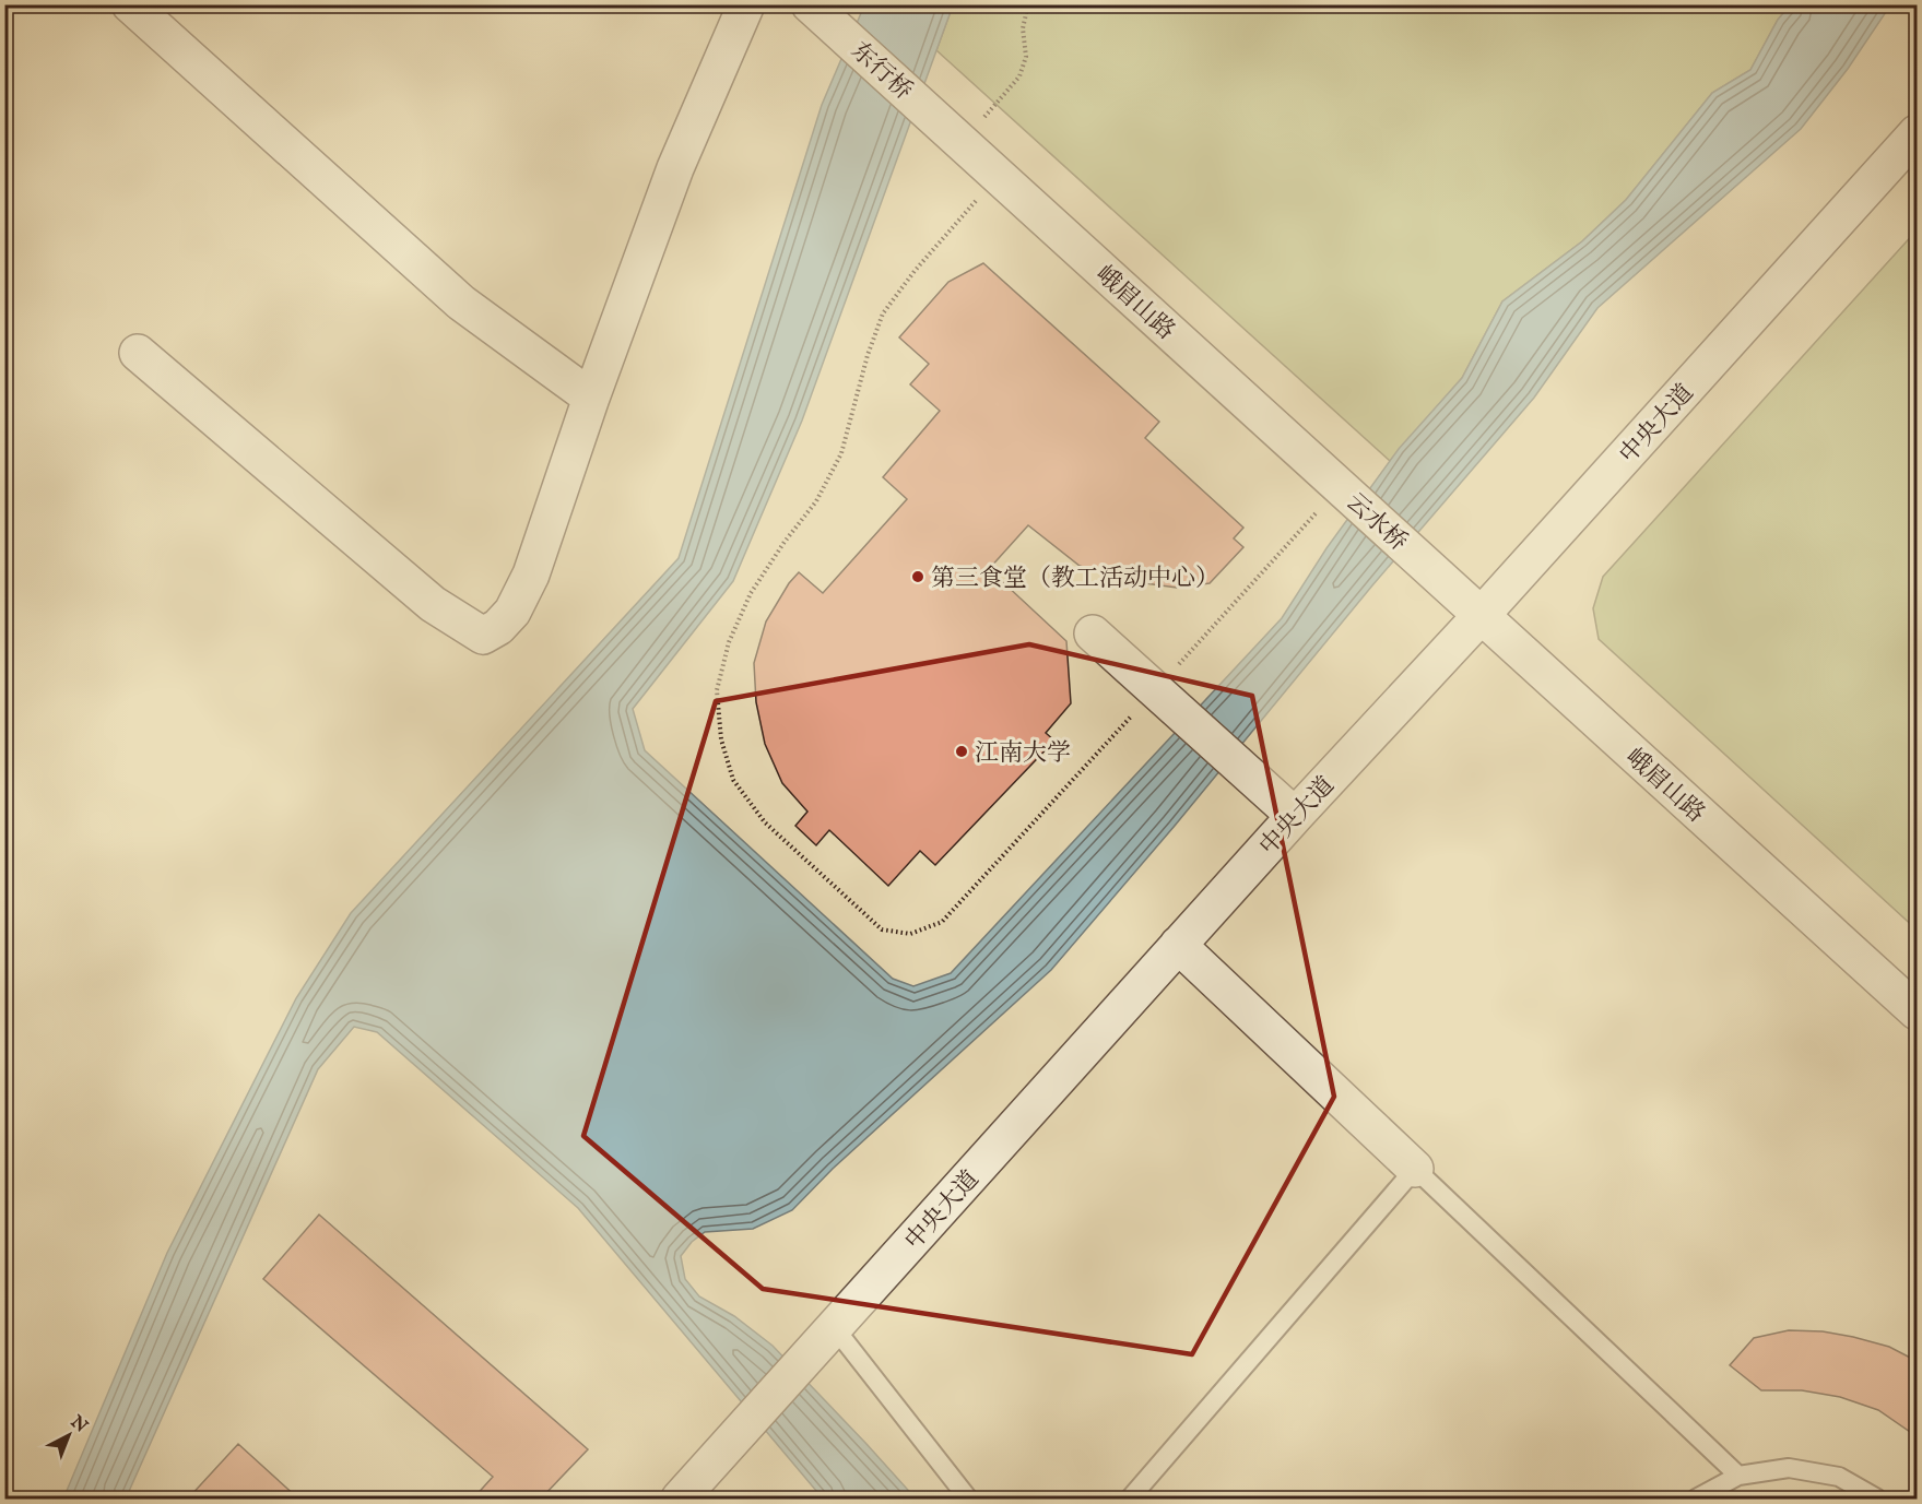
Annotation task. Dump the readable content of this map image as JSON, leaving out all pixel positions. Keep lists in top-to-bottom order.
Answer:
{
  "streets": {
    "street": [
      "东行桥",
      "峨眉山路",
      "中央大道",
      "云水桥"
    ]
  },
  "crossings": [
    ["东行桥", "峨眉山路"],
    ["峨眉山路", "中央大道"],
    ["峨眉山路", "云水桥"]
  ],
  "places": ["第三食堂（教工活动中心）", "江南大学"],
  "north": "top right"
}
